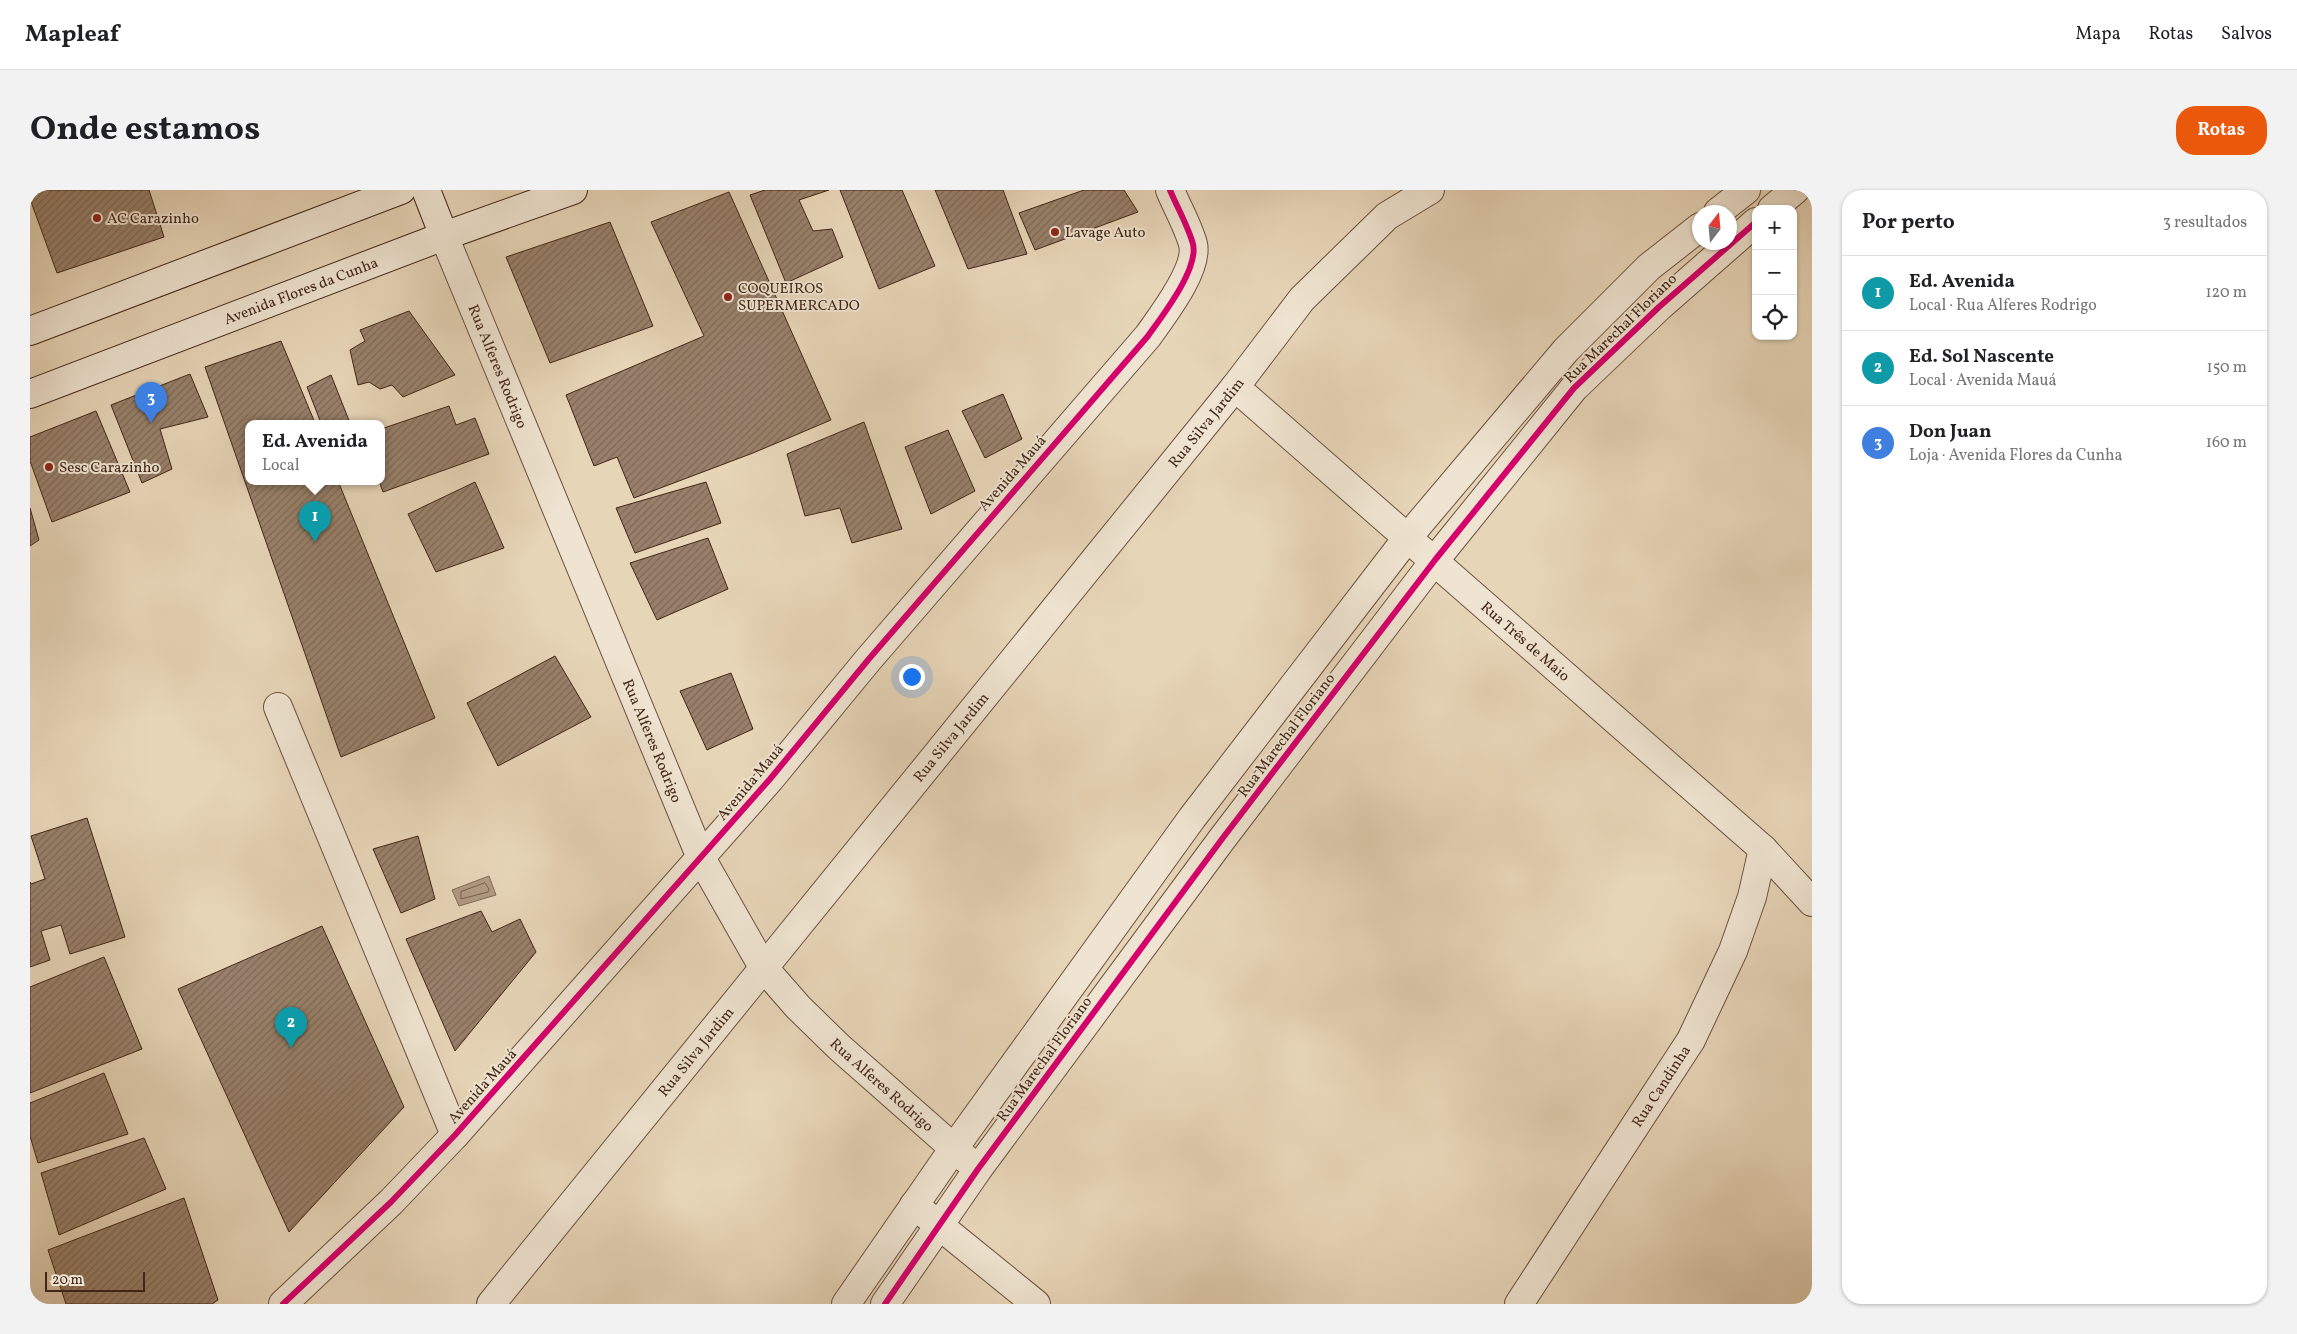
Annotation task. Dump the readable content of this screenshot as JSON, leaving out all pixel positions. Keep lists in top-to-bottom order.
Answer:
{
  "streets": {
    "street": [
      "Avenida Flores da Cunha",
      "Rua Marechal Floriano",
      "Rua Alferes Rodrigo",
      "Rua Silva Jardim",
      "Avenida Mauá",
      "Rua Três de Maio",
      "Rua Candinha"
    ]
  },
  "crossings": [
    ["Avenida Flores da Cunha", "Rua Alferes Rodrigo"],
    ["Rua Marechal Floriano", "Rua Alferes Rodrigo"],
    ["Rua Marechal Floriano", "Rua Três de Maio"],
    ["Rua Alferes Rodrigo", "Rua Silva Jardim"],
    ["Rua Alferes Rodrigo", "Avenida Mauá"],
    ["Rua Silva Jardim", "Rua Três de Maio"],
    ["Rua Três de Maio", "Rua Candinha"]
  ],
  "places": [
    "AC Carazinho",
    "Lavage Auto",
    "COQUEIROS SUPERMERCADO",
    "Sesc Carazinho"
  ],
  "scale_bar": "20 m",
  "north": "top",
  "page": {
    "header": "Mapleaf",
    "nav": ["Mapa", "Rotas", "Salvos"],
    "title": "Onde estamos",
    "buttons": "Rotas",
    "heading": ["Por perto", "3 resultados"],
    "map_buttons": ["+", "−"],
    "list": [
      {
        "mark": "1",
        "name": "Ed. Avenida",
        "note": "Local · Rua Alferes Rodrigo",
        "value": "120 m"
      },
      {
        "mark": "2",
        "name": "Ed. Sol Nascente",
        "note": "Local · Avenida Mauá",
        "value": "150 m"
      },
      {
        "mark": "3",
        "name": "Don Juan",
        "note": "Loja · Avenida Flores da Cunha",
        "value": "160 m"
      }
    ],
    "pins": ["3", "1", "2"],
    "popup": ["Ed. Avenida", "Local"],
    "scale": "20 m"
  }
}
